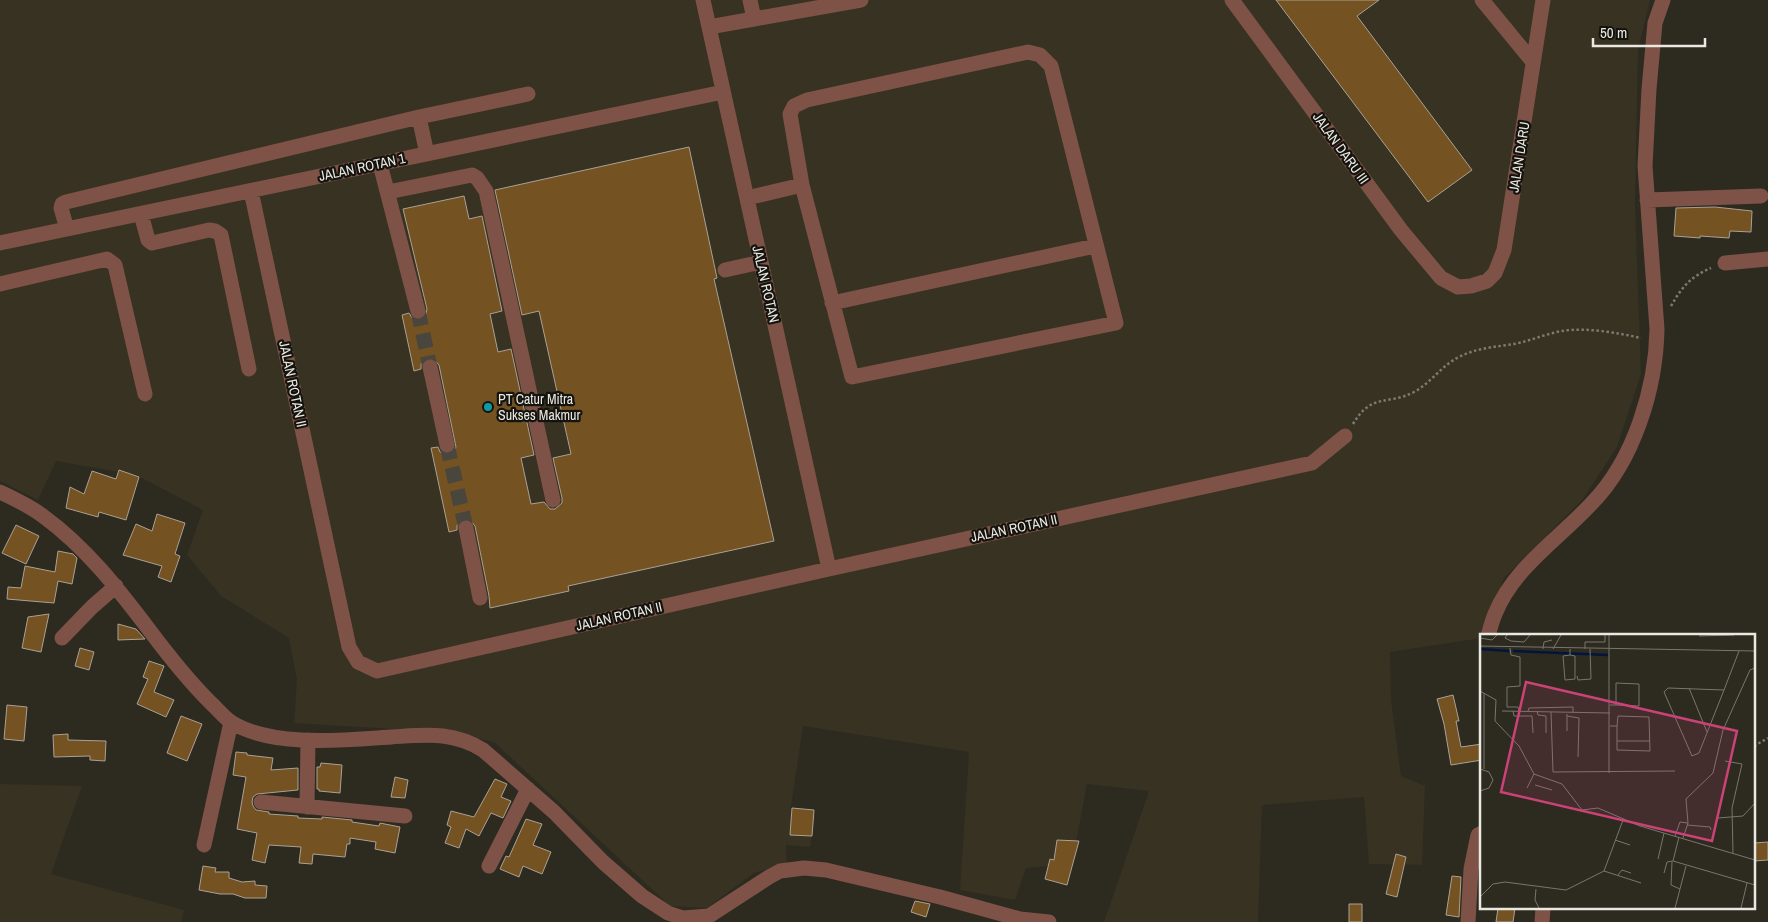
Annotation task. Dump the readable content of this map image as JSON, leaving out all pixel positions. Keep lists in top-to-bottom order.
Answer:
{
  "streets": {
    "street": [
      "JALAN DARU III",
      "JALAN DARU",
      "JALAN ROTAN 1",
      "JALAN ROTAN",
      "JALAN ROTAN II"
    ]
  },
  "crossings": [
    ["JALAN DARU III", "JALAN DARU"],
    ["JALAN ROTAN 1", "JALAN ROTAN"],
    ["JALAN ROTAN 1", "JALAN ROTAN II"],
    ["JALAN ROTAN", "JALAN ROTAN II"]
  ],
  "places": ["PT Catur Mitra Sukses Makmur"],
  "scale_bar": "50 m"
}
